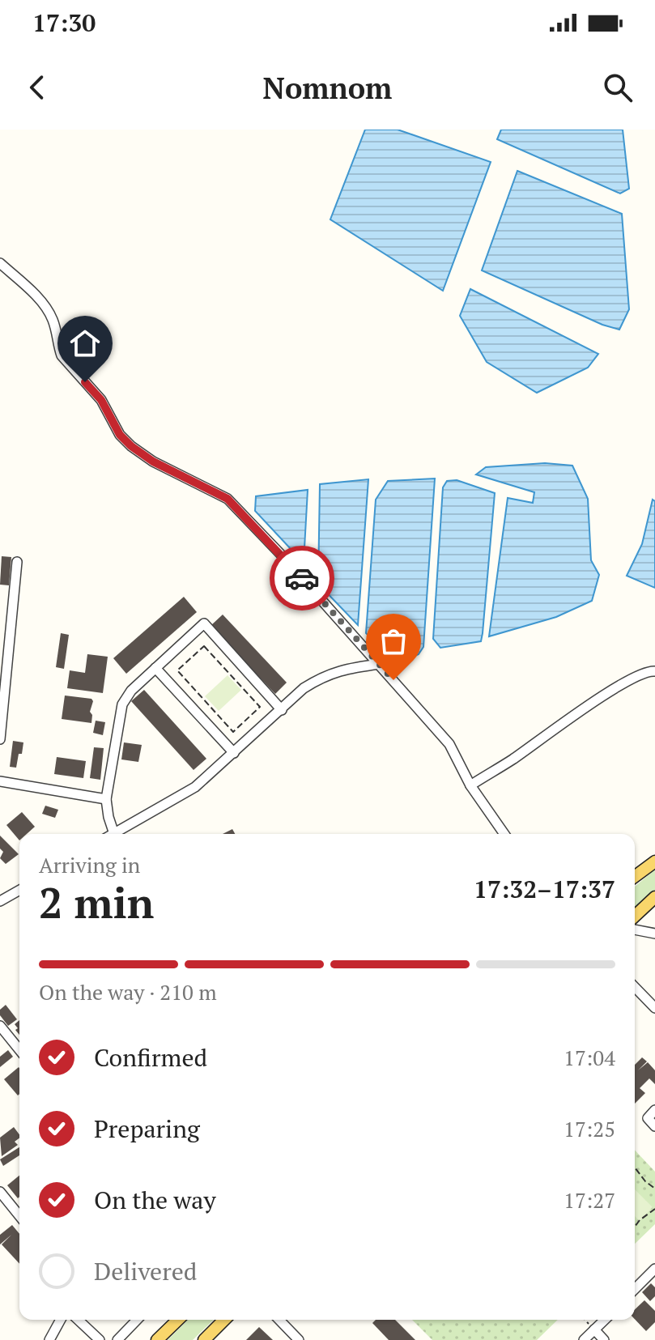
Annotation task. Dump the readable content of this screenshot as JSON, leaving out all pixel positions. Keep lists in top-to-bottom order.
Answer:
{
  "page": {
    "status": "17:30",
    "header": "Nomnom",
    "heading": ["2 min", "Arriving in", "17:32–17:37"],
    "bar": "On the way · 210 m",
    "list": [
      ["Confirmed", "17:04"],
      ["Preparing", "17:25"],
      ["On the way", "17:27"],
      "Delivered"
    ]
  }
}
